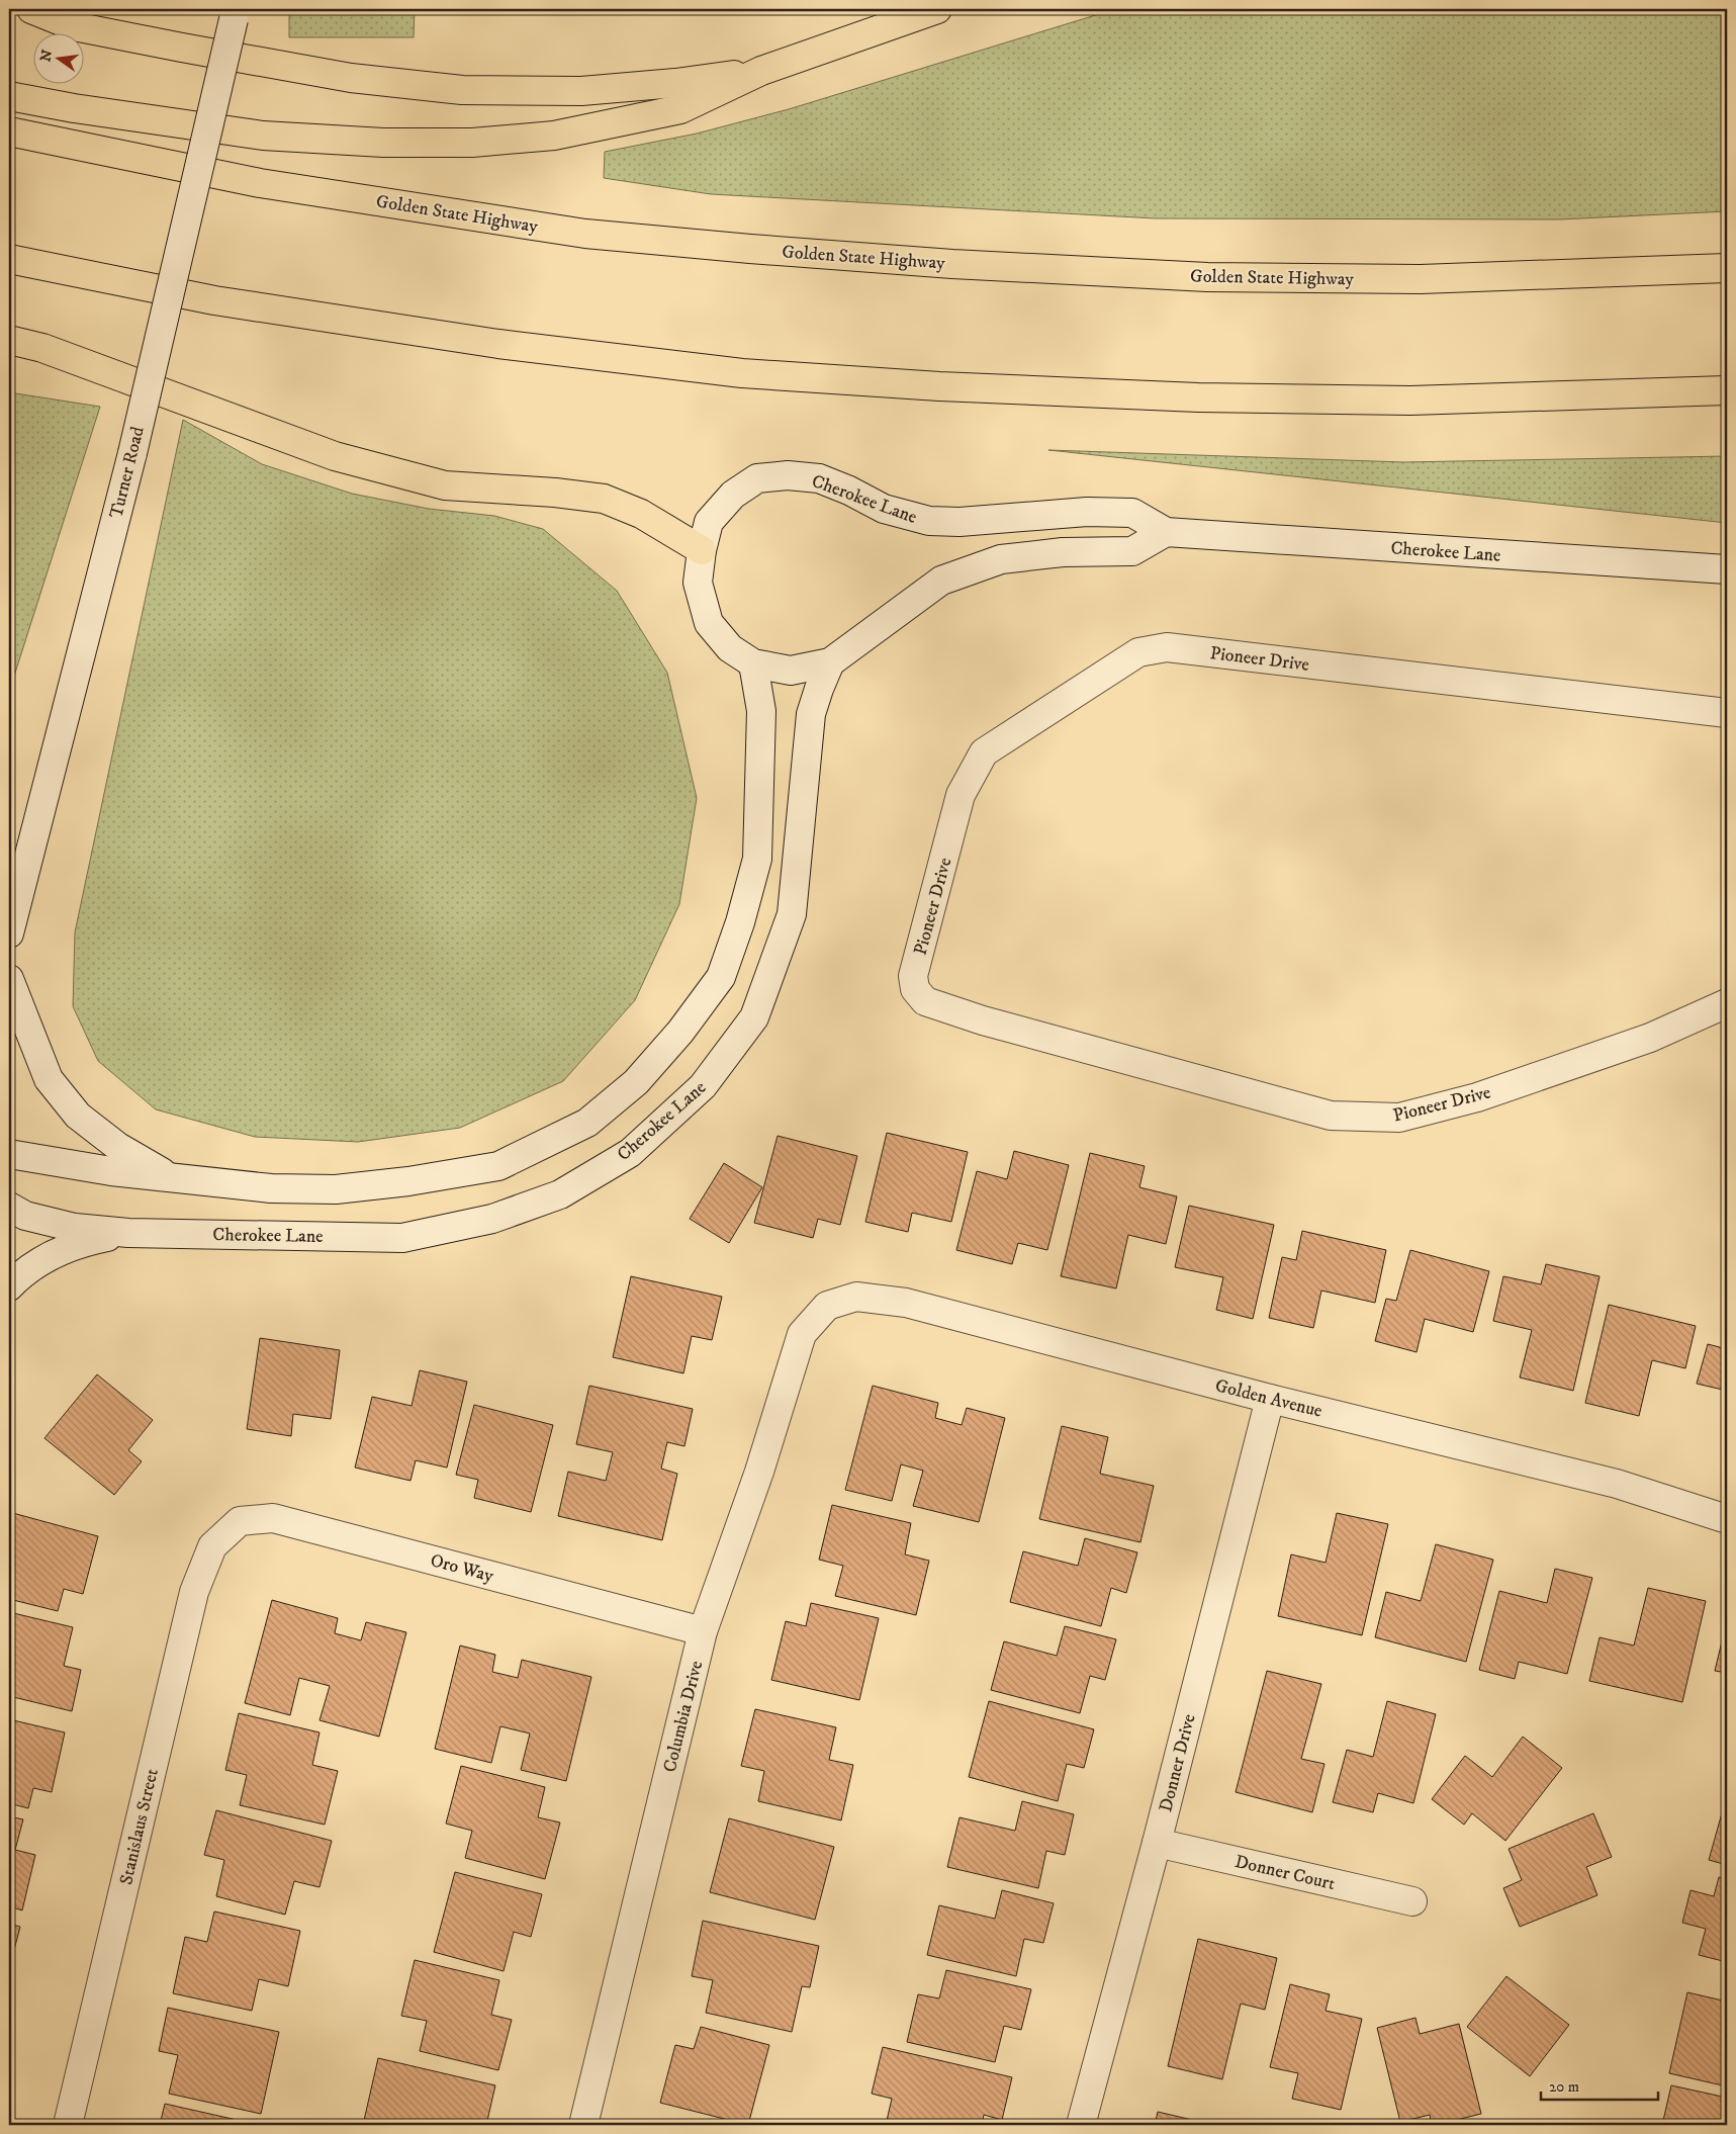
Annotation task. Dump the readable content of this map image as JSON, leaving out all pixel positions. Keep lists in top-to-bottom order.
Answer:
{
  "streets": {
    "highway": ["Golden State Highway"],
    "street": [
      "Turner Road",
      "Cherokee Lane",
      "Pioneer Drive",
      "Golden Avenue",
      "Oro Way",
      "Columbia Drive",
      "Donner Drive",
      "Stanislaus Street",
      "Donner Court"
    ]
  },
  "crossings": [
    ["Golden Avenue", "Columbia Drive"],
    ["Golden Avenue", "Donner Drive"],
    ["Oro Way", "Columbia Drive"],
    ["Oro Way", "Stanislaus Street"],
    ["Donner Drive", "Donner Court"]
  ],
  "scale_bar": "20 m",
  "north": "left"
}
